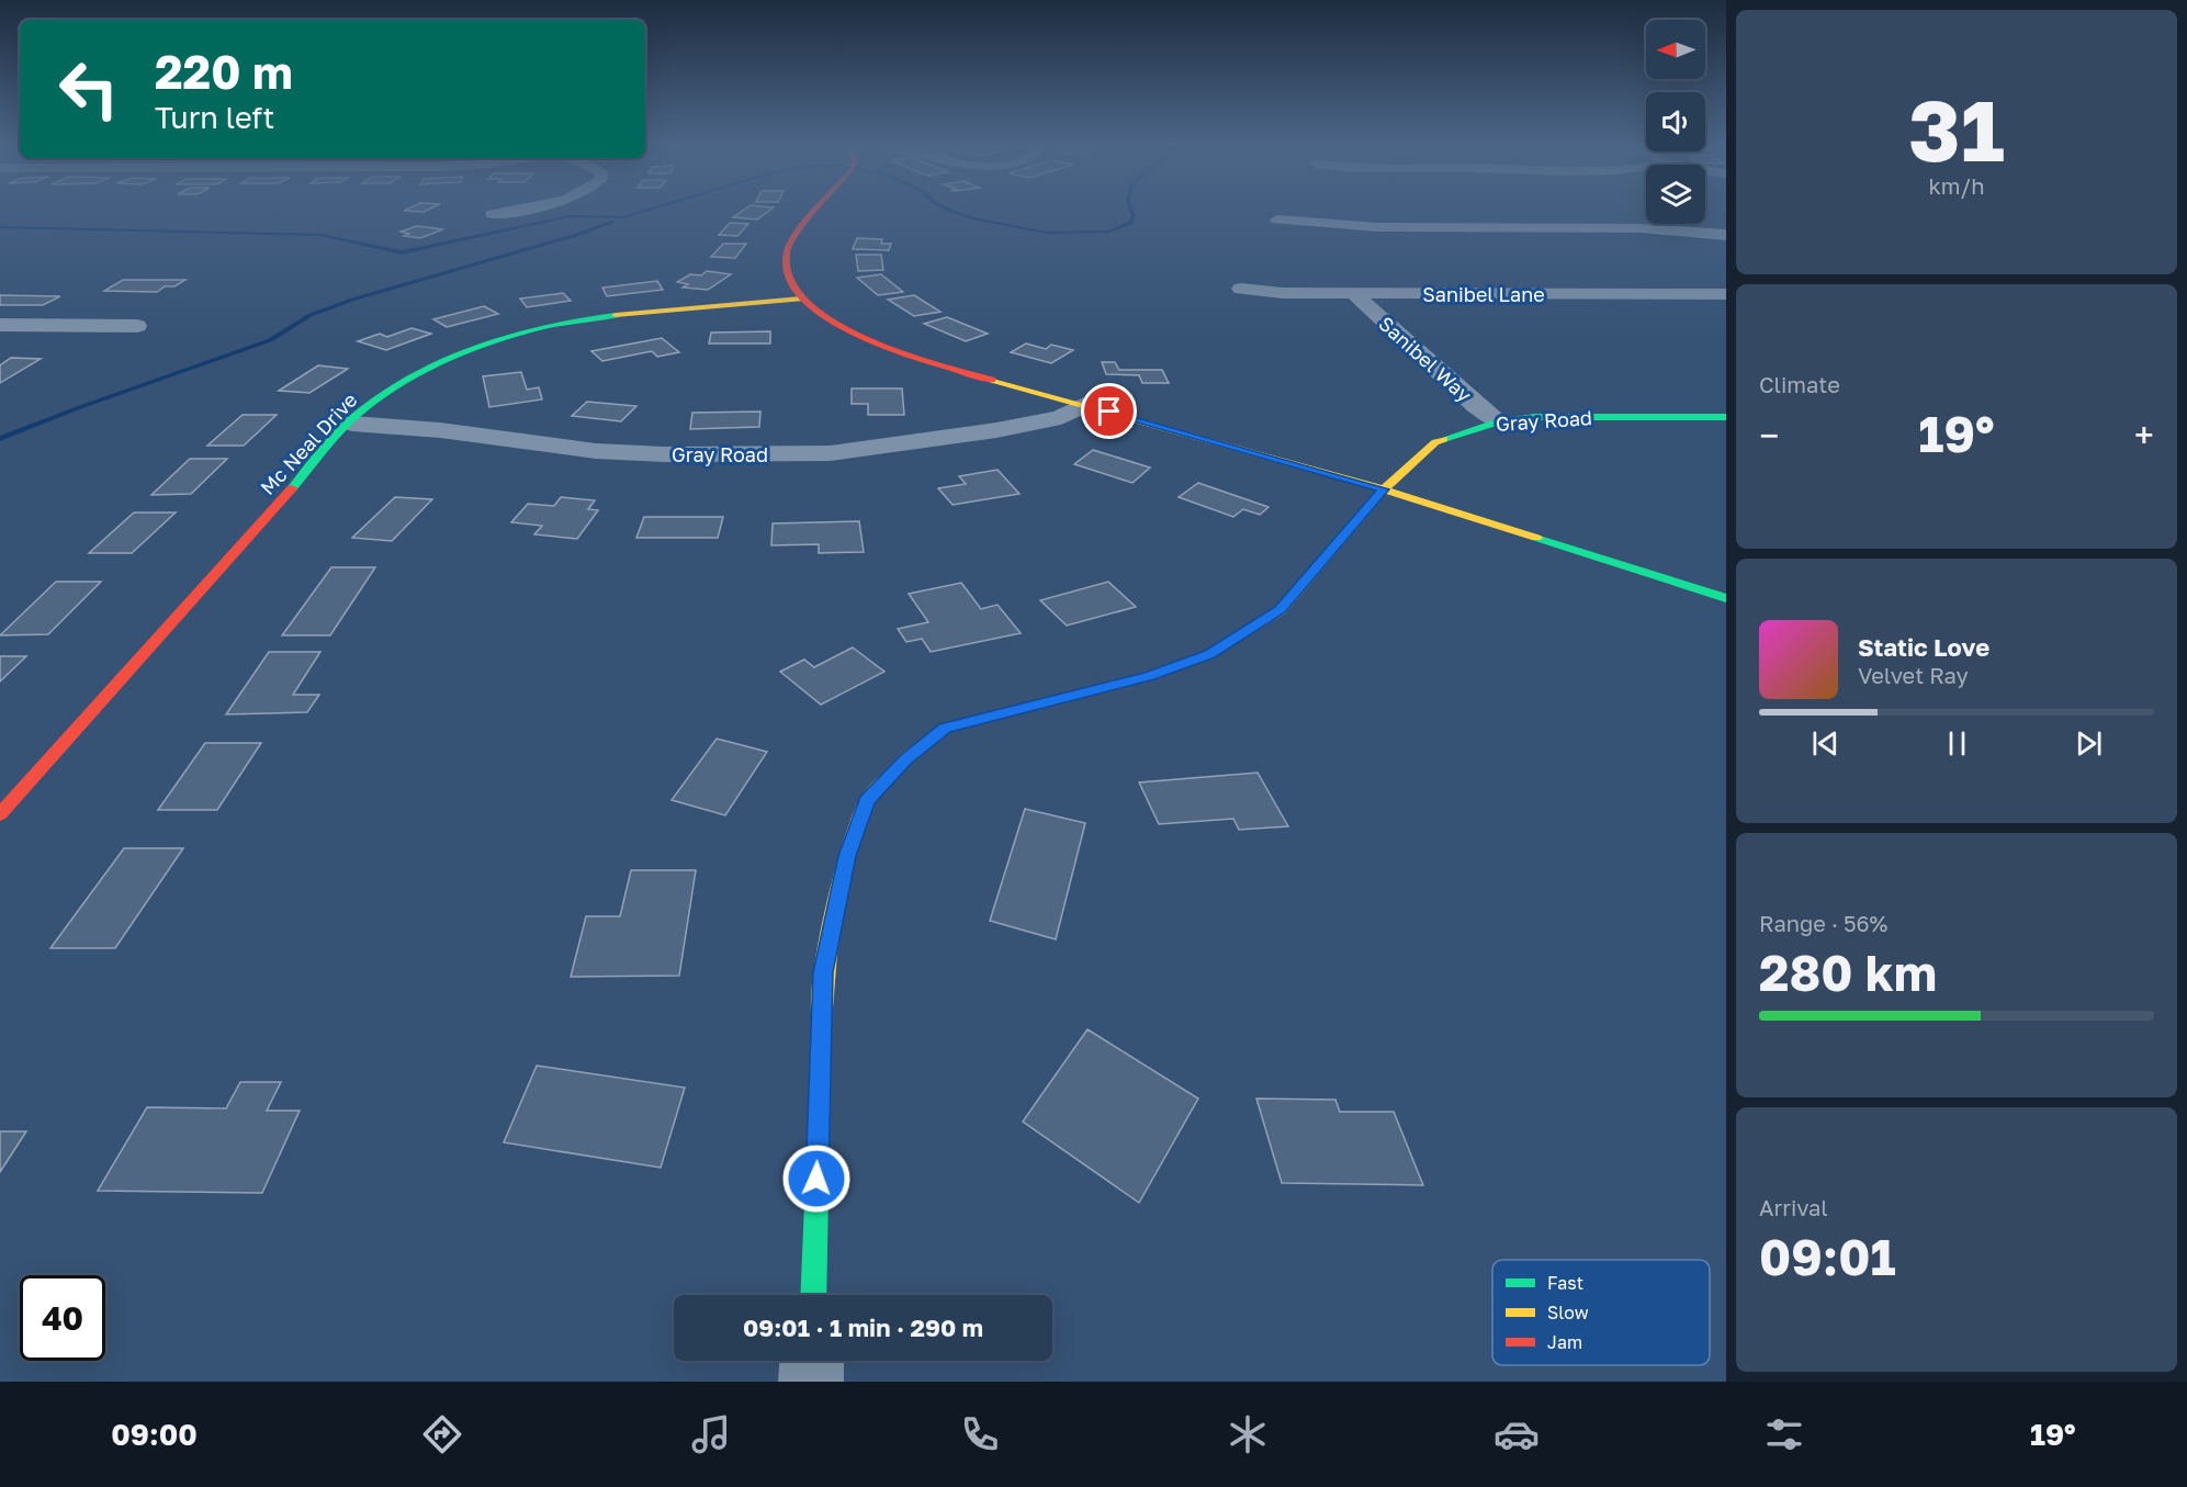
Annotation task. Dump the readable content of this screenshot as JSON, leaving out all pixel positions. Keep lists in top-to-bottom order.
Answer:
{
  "streets": {
    "street": [
      "Sanibel Lane",
      "Sanibel Way",
      "Gray Road",
      "Mc Neal Drive"
    ]
  },
  "crossings": [
    ["Sanibel Lane", "Sanibel Way"],
    ["Sanibel Way", "Gray Road"],
    ["Gray Road", "Mc Neal Drive"]
  ],
  "legend": ["Fast", "Slow", "Jam"],
  "north": "left",
  "page": {
    "tile": [
      ["31", "km/h"],
      "Climate",
      ["Range · 56%", "280 km"],
      ["Arrival", "09:01"]
    ],
    "turn": ["220 m", "Turn left"],
    "heat": ["−", "19°", "+"],
    "song": ["Static Love", "Velvet Ray"],
    "limit": "40",
    "trip": "09:01 · 1 min · 290 m",
    "tabs": ["09:00", "19°"]
  }
}
